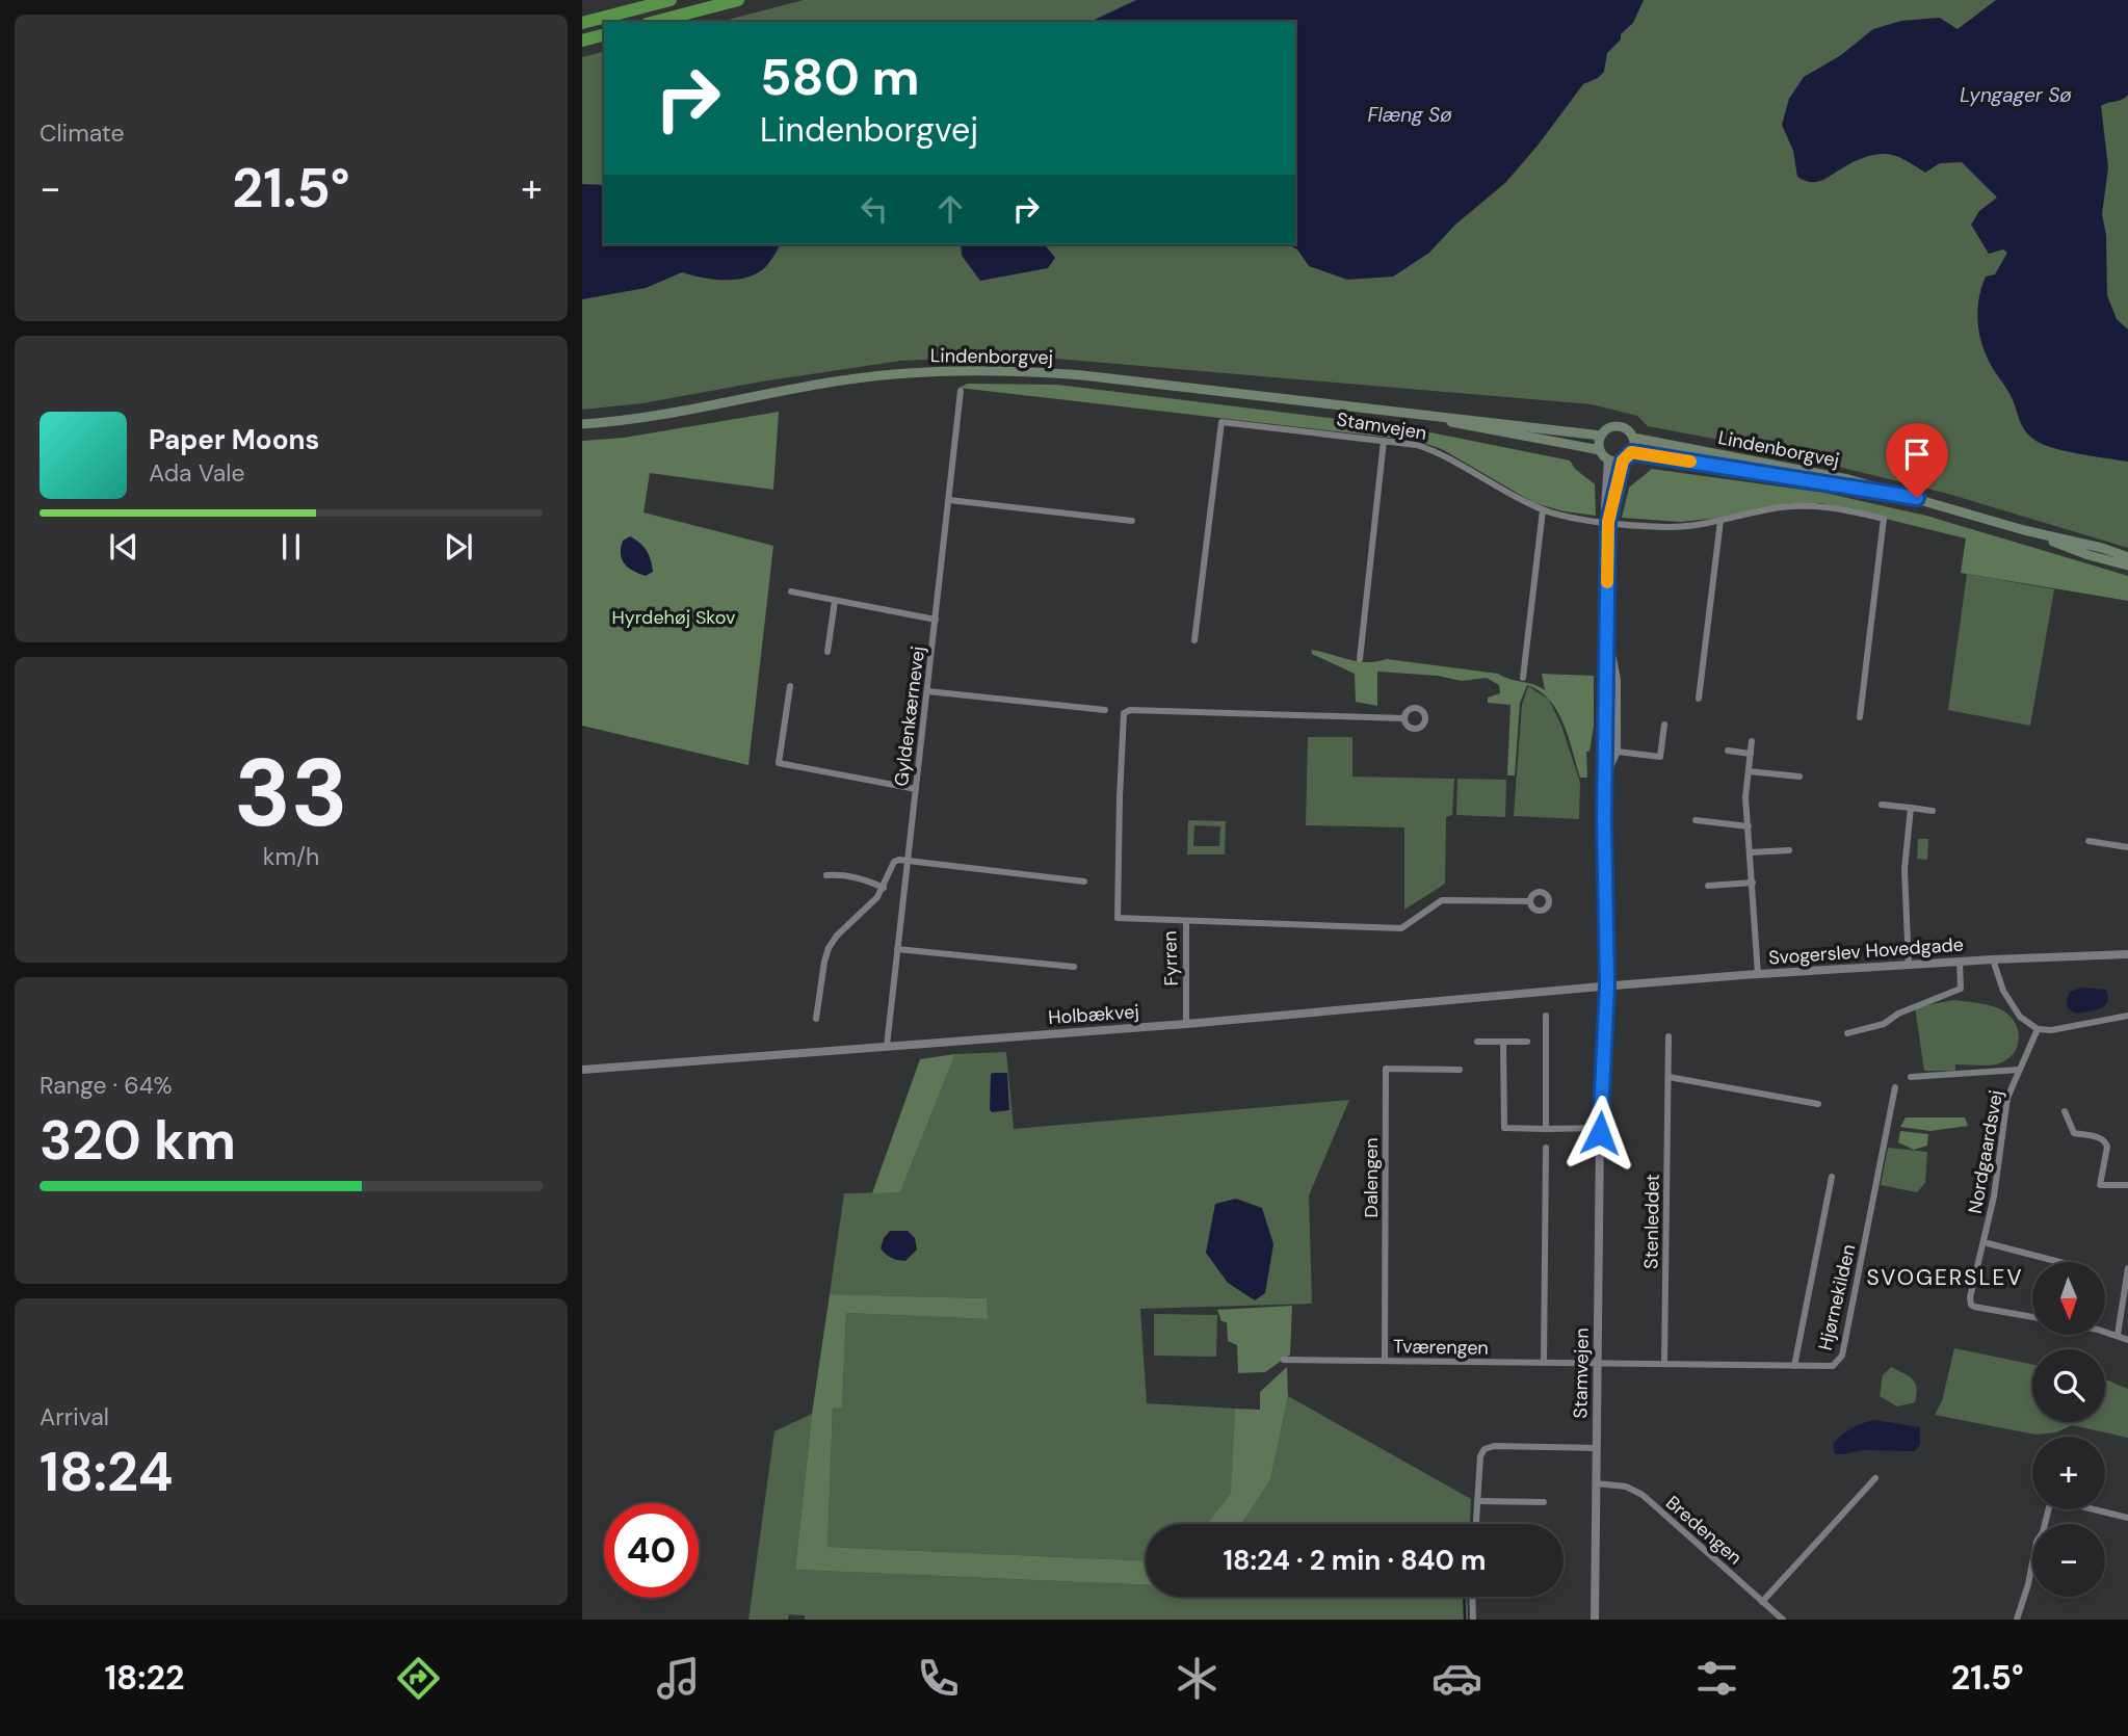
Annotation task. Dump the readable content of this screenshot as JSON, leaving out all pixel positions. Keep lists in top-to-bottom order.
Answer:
{
  "streets": {
    "main road": ["Lindenborgvej"],
    "street": [
      "Stamvejen",
      "Gyldenkærnevej",
      "Svogerslev Hovedgade",
      "Fyrren",
      "Holbækvej",
      "Nordgaardsvej",
      "Dalengen",
      "Stenleddet",
      "Hjørnekilden",
      "Tværengen",
      "Bredengen"
    ]
  },
  "crossings": [
    ["Lindenborgvej", "Stamvejen"],
    ["Stamvejen", "Svogerslev Hovedgade"],
    ["Stamvejen", "Holbækvej"],
    ["Stamvejen", "Hjørnekilden"],
    ["Stamvejen", "Tværengen"],
    ["Stamvejen", "Bredengen"],
    ["Gyldenkærnevej", "Holbækvej"],
    ["Svogerslev Hovedgade", "Holbækvej"],
    ["Fyrren", "Holbækvej"],
    ["Dalengen", "Tværengen"],
    ["Stenleddet", "Hjørnekilden"],
    ["Hjørnekilden", "Tværengen"]
  ],
  "districts": ["SVOGERSLEV"],
  "water": ["Lyngager Sø", "Flæng Sø"],
  "parks": ["Hyrdehøj Skov"],
  "north": "bottom",
  "page": {
    "tile": [
      "Climate",
      ["33", "km/h"],
      ["Range · 64%", "320 km"],
      ["Arrival", "18:24"]
    ],
    "turn": ["580 m", "Lindenborgvej"],
    "heat": ["−", "21.5°", "+"],
    "song": ["Paper Moons", "Ada Vale"],
    "map_buttons": ["+", "−"],
    "limit": "40",
    "trip": "18:24 · 2 min · 840 m",
    "tabs": ["18:22", "21.5°"]
  }
}
